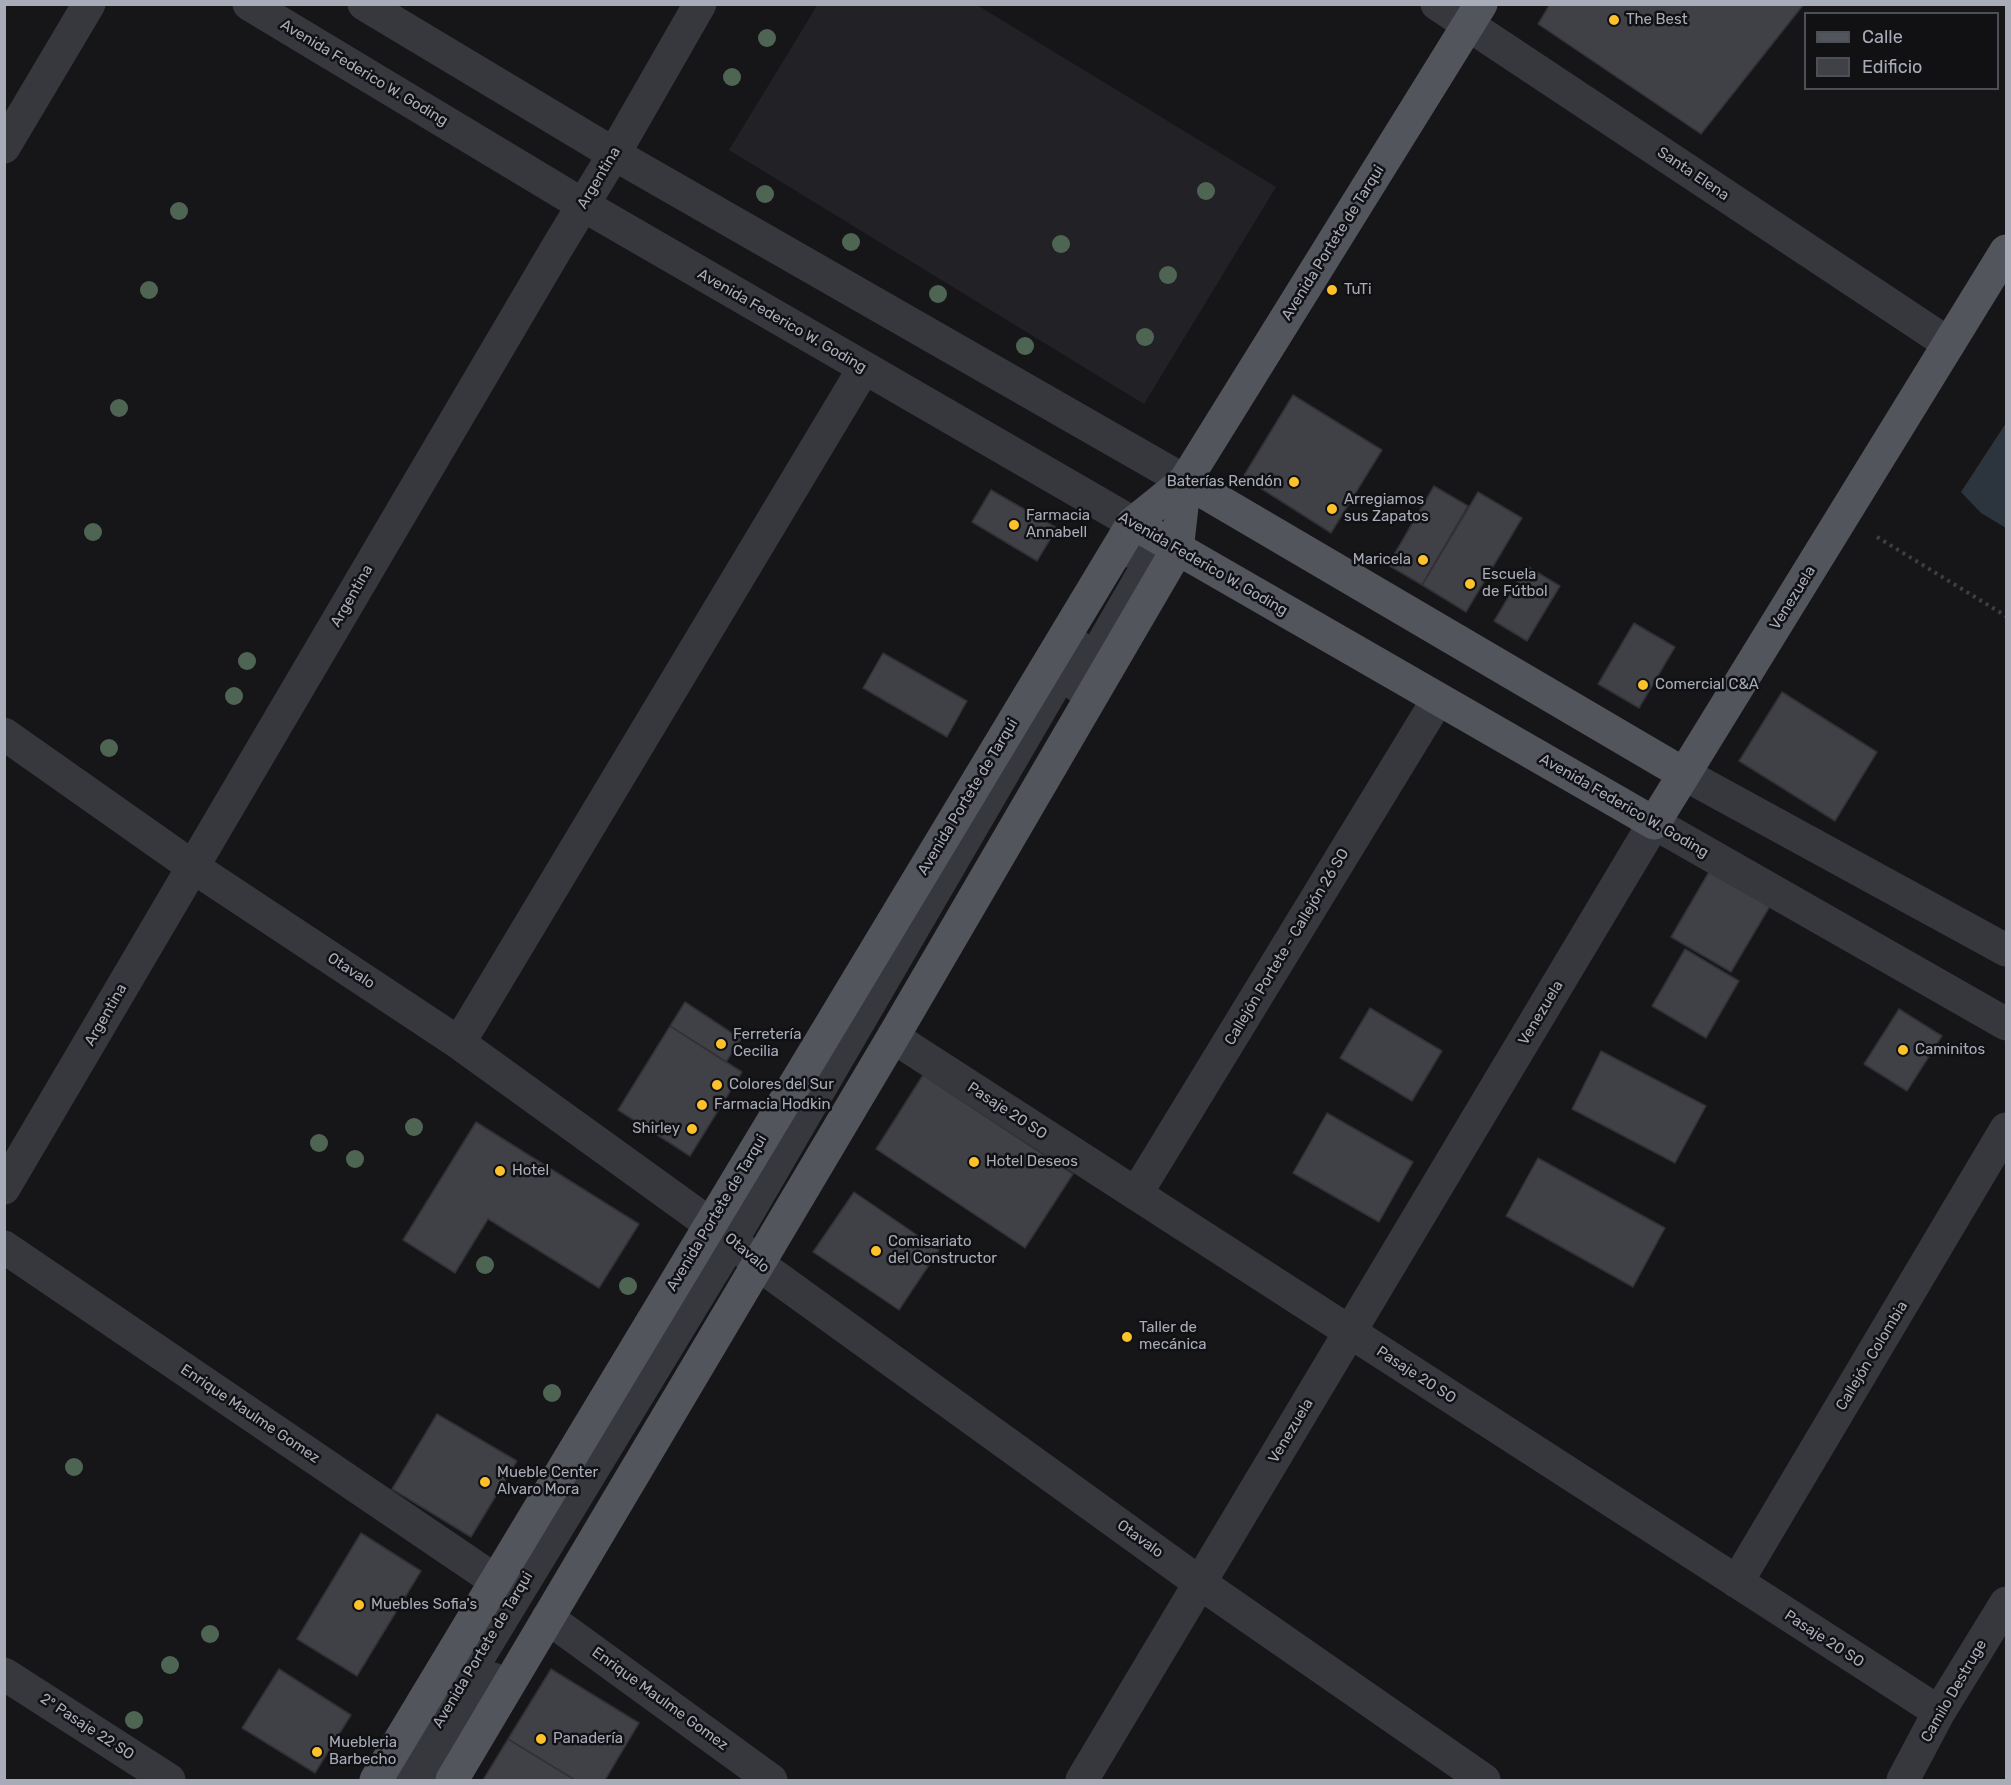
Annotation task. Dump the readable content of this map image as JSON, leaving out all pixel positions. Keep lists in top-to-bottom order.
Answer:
{
  "streets": {
    "main road": ["Avenida Federico W. Goding", "Avenida Portete de Tarqui", "Venezuela"],
    "street": [
      "Santa Elena",
      "Argentina",
      "Callejón Portete - Callejón 26 SO",
      "Otavalo",
      "Pasaje 20 SO",
      "Callejón Colombia",
      "Enrique Maulme Gomez",
      "Camilo Destruge",
      "2º Pasaje 22 SO"
    ]
  },
  "crossings": [
    ["Avenida Federico W. Goding", "Argentina"],
    ["Avenida Federico W. Goding", "Avenida Portete de Tarqui"],
    ["Avenida Federico W. Goding", "Venezuela"],
    ["Avenida Federico W. Goding", "Callejón Portete - Callejón 26 SO"],
    ["Santa Elena", "Avenida Portete de Tarqui"],
    ["Santa Elena", "Venezuela"],
    ["Argentina", "Otavalo"],
    ["Avenida Portete de Tarqui", "Otavalo"],
    ["Avenida Portete de Tarqui", "Pasaje 20 SO"],
    ["Avenida Portete de Tarqui", "Enrique Maulme Gomez"],
    ["Venezuela", "Otavalo"],
    ["Venezuela", "Pasaje 20 SO"],
    ["Callejón Portete - Callejón 26 SO", "Pasaje 20 SO"],
    ["Pasaje 20 SO", "Callejón Colombia"],
    ["Pasaje 20 SO", "Camilo Destruge"]
  ],
  "places": [
    "The Best",
    "TuTi",
    "Baterías Rendón",
    "Arregiamos sus Zapatos",
    "Farmacia Annabell",
    "Maricela",
    "Escuela de Fútbol",
    "Comercial C&A",
    "Ferretería Cecilia",
    "Caminitos",
    "Colores del Sur",
    "Farmacia Hodkin",
    "Shirley",
    "Hotel Deseos",
    "Hotel",
    "Comisariato del Constructor",
    "Taller de mecánica",
    "Mueble Center Alvaro Mora",
    "Muebles Sofia's",
    "Panadería",
    "Muebleria Barbecho"
  ],
  "legend": ["Calle", "Edificio"]
}
